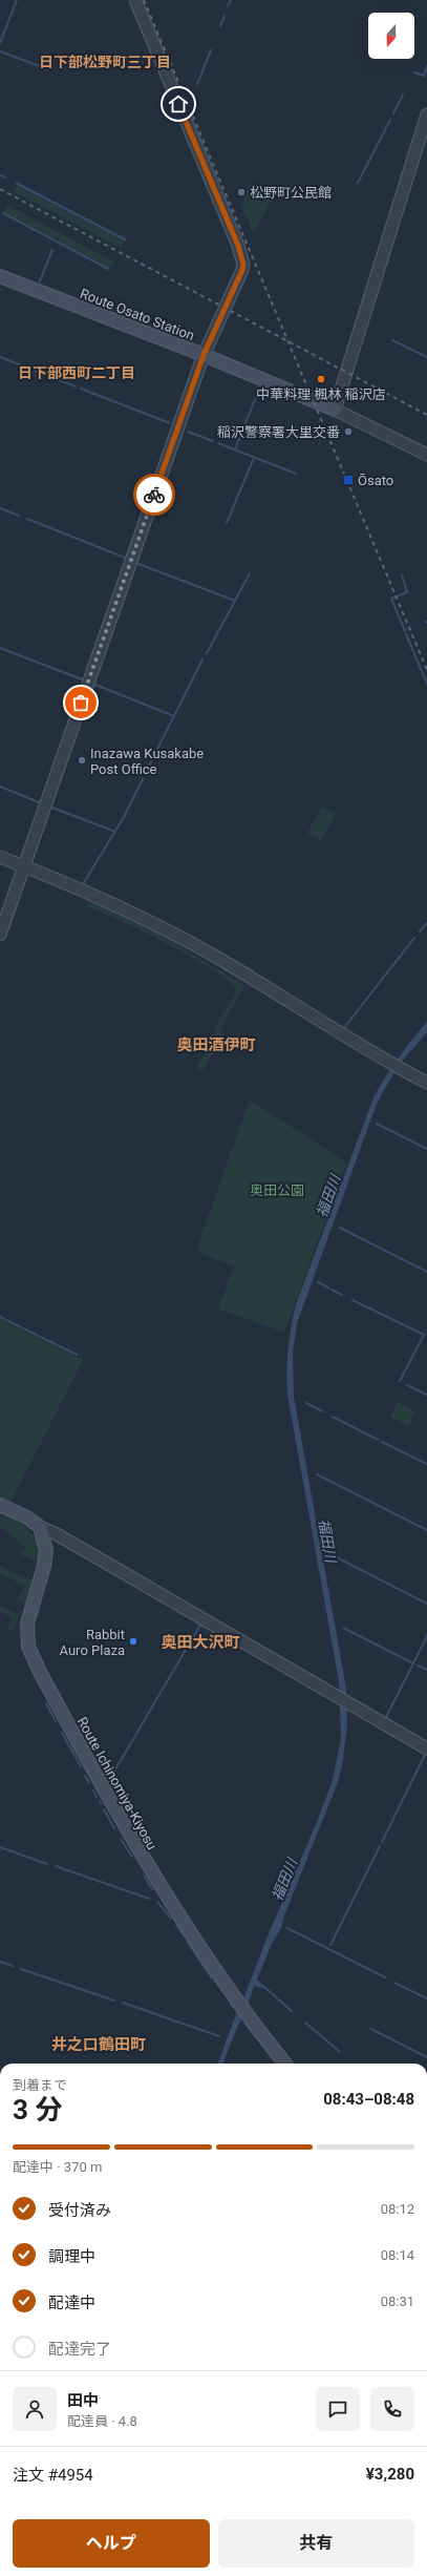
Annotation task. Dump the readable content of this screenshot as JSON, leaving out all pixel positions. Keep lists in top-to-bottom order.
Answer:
{
  "streets": {
    "main road": ["Route Osato Station", "Route Ichinomiya-Kiyosu"]
  },
  "districts": [
    "日下部松野町三丁目",
    "日下部西町二丁目",
    "奥田酒伊町",
    "奥田大沢町",
    "井之口鶴田町"
  ],
  "water": ["福田川"],
  "parks": ["奥田公園"],
  "places": {
    "other": [
      "松野町公民館",
      "中華料理 楓林 稲沢店",
      "稲沢警察署大里交番",
      "Inazawa Kusakabe Post Office",
      "Rabbit Auro Plaza"
    ],
    "transit": ["Ōsato"]
  },
  "north": "bottom",
  "page": {
    "heading": ["3 分", "到着まで", "08:43–08:48"],
    "panel": [
      "田中",
      "配達員 · 4.8",
      "注文 #4954",
      "¥3,280"
    ],
    "bar": "配達中 · 370 m",
    "list": [
      ["受付済み", "08:12"],
      ["調理中", "08:14"],
      ["配達中", "08:31"],
      "配達完了"
    ],
    "buttons": ["ヘルプ", "共有"]
  }
}
